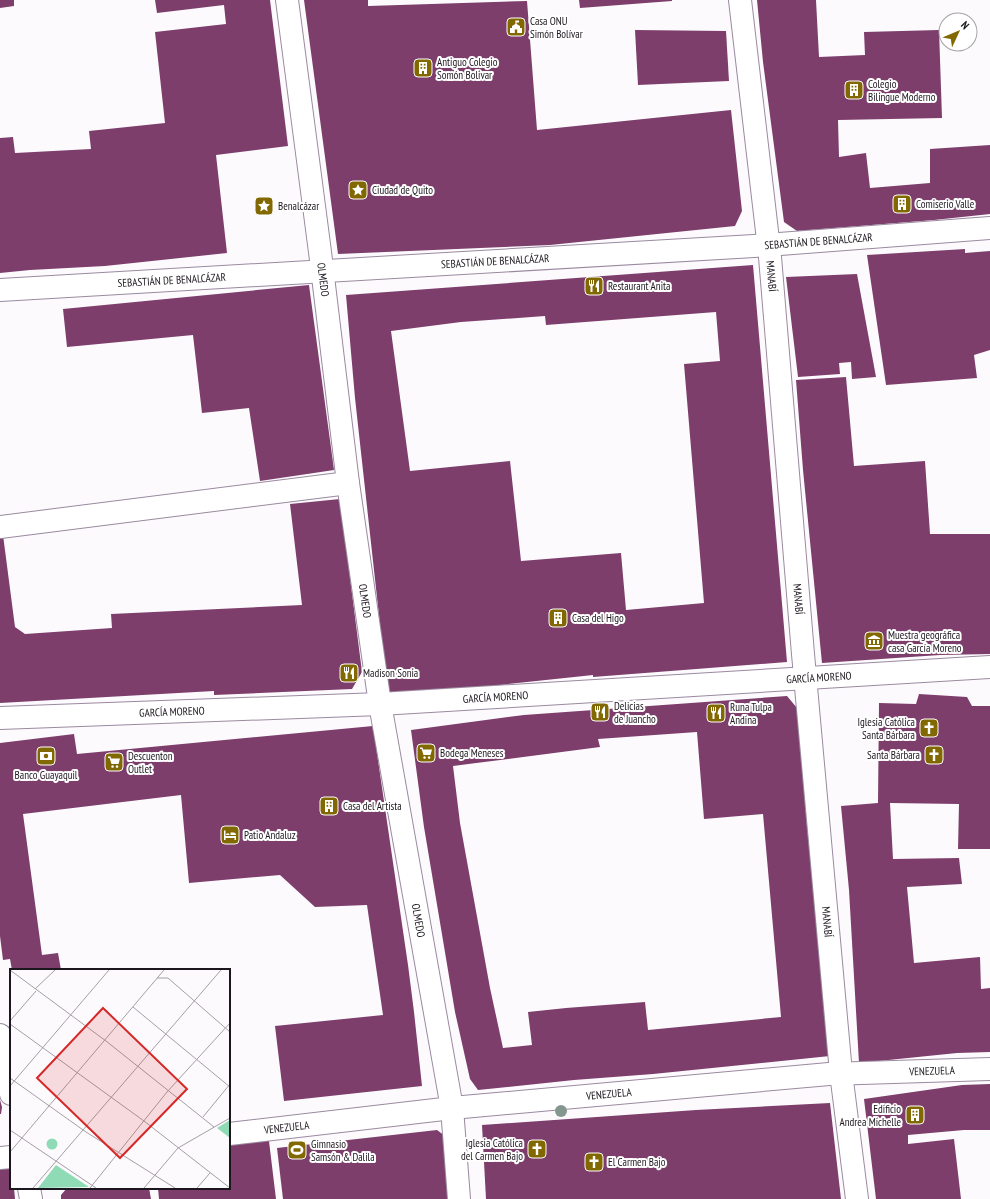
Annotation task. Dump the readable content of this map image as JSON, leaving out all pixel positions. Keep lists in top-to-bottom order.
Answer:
{
  "streets": {
    "street": [
      "SEBASTIÁN DE BENALCÁZAR",
      "MANABÍ",
      "OLMEDO",
      "GARCÍA MORENO",
      "VENEZUELA"
    ]
  },
  "crossings": [
    ["SEBASTIÁN DE BENALCÁZAR", "MANABÍ"],
    ["SEBASTIÁN DE BENALCÁZAR", "OLMEDO"],
    ["MANABÍ", "GARCÍA MORENO"],
    ["MANABÍ", "VENEZUELA"],
    ["OLMEDO", "GARCÍA MORENO"],
    ["OLMEDO", "VENEZUELA"]
  ],
  "places": {
    "public building": ["Casa ONU Simón Bolívar"],
    "building": [
      "Antiguo Colegio Somón Bolivar",
      "Colegio Bilingue Moderno",
      "Comiserio Valle",
      "Casa del Higo",
      "Casa del Artista",
      "Edificio Andrea Michelle"
    ],
    "place": ["Ciudad de Quito", "Benalcázar"],
    "restaurant": [
      "Restaurant Anita",
      "Madison Sonia",
      "Delicias de Juancho",
      "Runa Tulpa Andina"
    ],
    "museum": ["Muestra geográfica casa García Moreno"],
    "church": [
      "Iglesia Católica Santa Bárbara",
      "Santa Bárbara",
      "Iglesia Católica del Carmen Bajo",
      "El Carmen Bajo"
    ],
    "supermarket": ["Bodega Meneses", "Descuenton Outlet"],
    "bank": ["Banco Guayaquil"],
    "hotel": ["Patio Andaluz"],
    "sports": ["Gimnasio Samsón & Dalila"]
  },
  "north": "top right"
}
